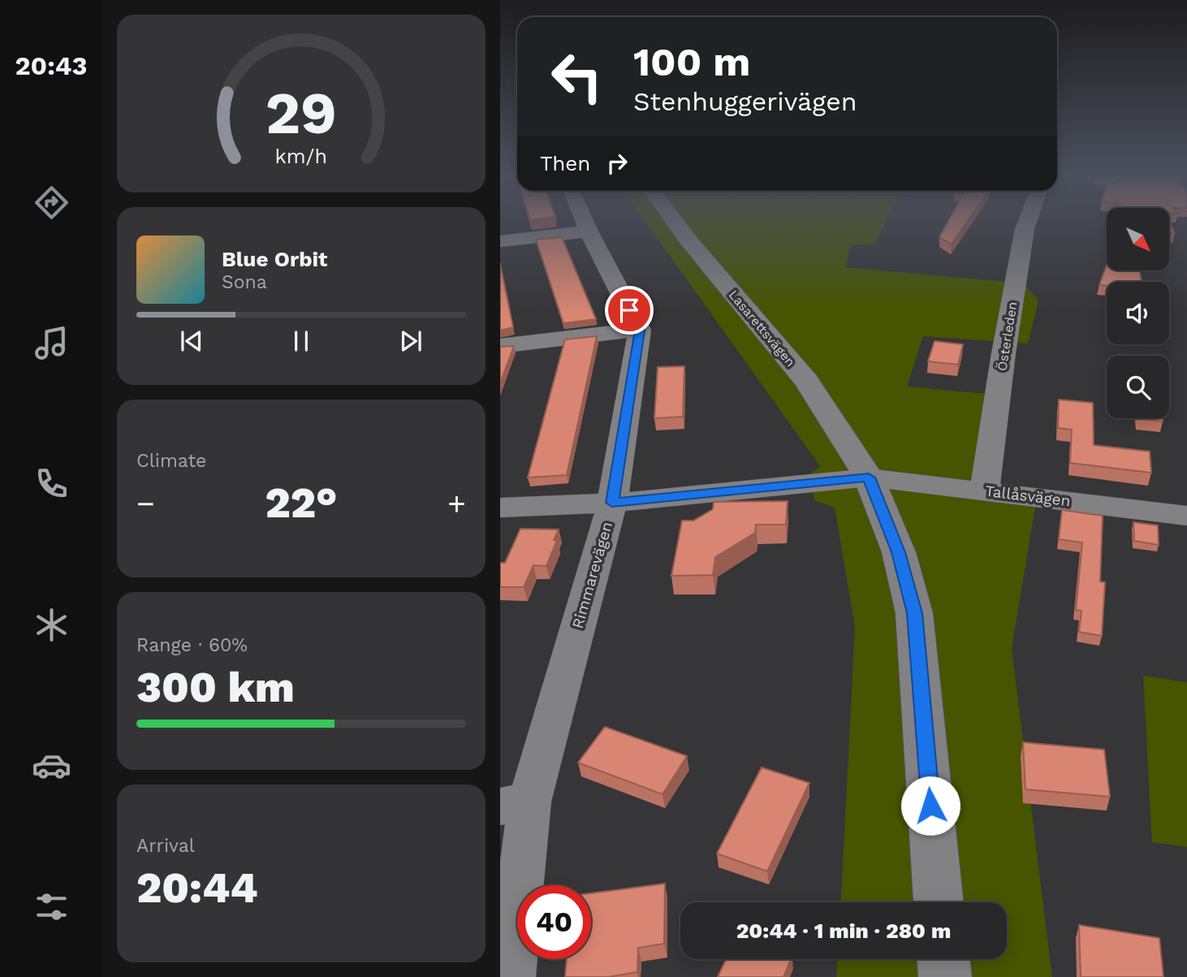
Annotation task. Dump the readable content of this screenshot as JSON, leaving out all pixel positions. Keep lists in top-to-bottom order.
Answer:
{
  "streets": {
    "street": [
      "Lasarettsvägen",
      "Österleden",
      "Tallåsvägen",
      "Rimmarevägen"
    ]
  },
  "crossings": [
    ["Lasarettsvägen", "Tallåsvägen"],
    ["Österleden", "Tallåsvägen"],
    ["Tallåsvägen", "Rimmarevägen"]
  ],
  "north": "bottom right",
  "page": {
    "tabs": "20:43",
    "turn": ["100 m", "Stenhuggerivägen"],
    "then": "Then",
    "song": ["Blue Orbit", "Sona"],
    "tile": [
      "Climate",
      ["Range · 60%", "300 km"],
      ["Arrival", "20:44"]
    ],
    "heat": ["−", "22°", "+"],
    "limit": "40",
    "trip": "20:44 · 1 min · 280 m",
    "gauge": ["29", "km/h"]
  }
}
